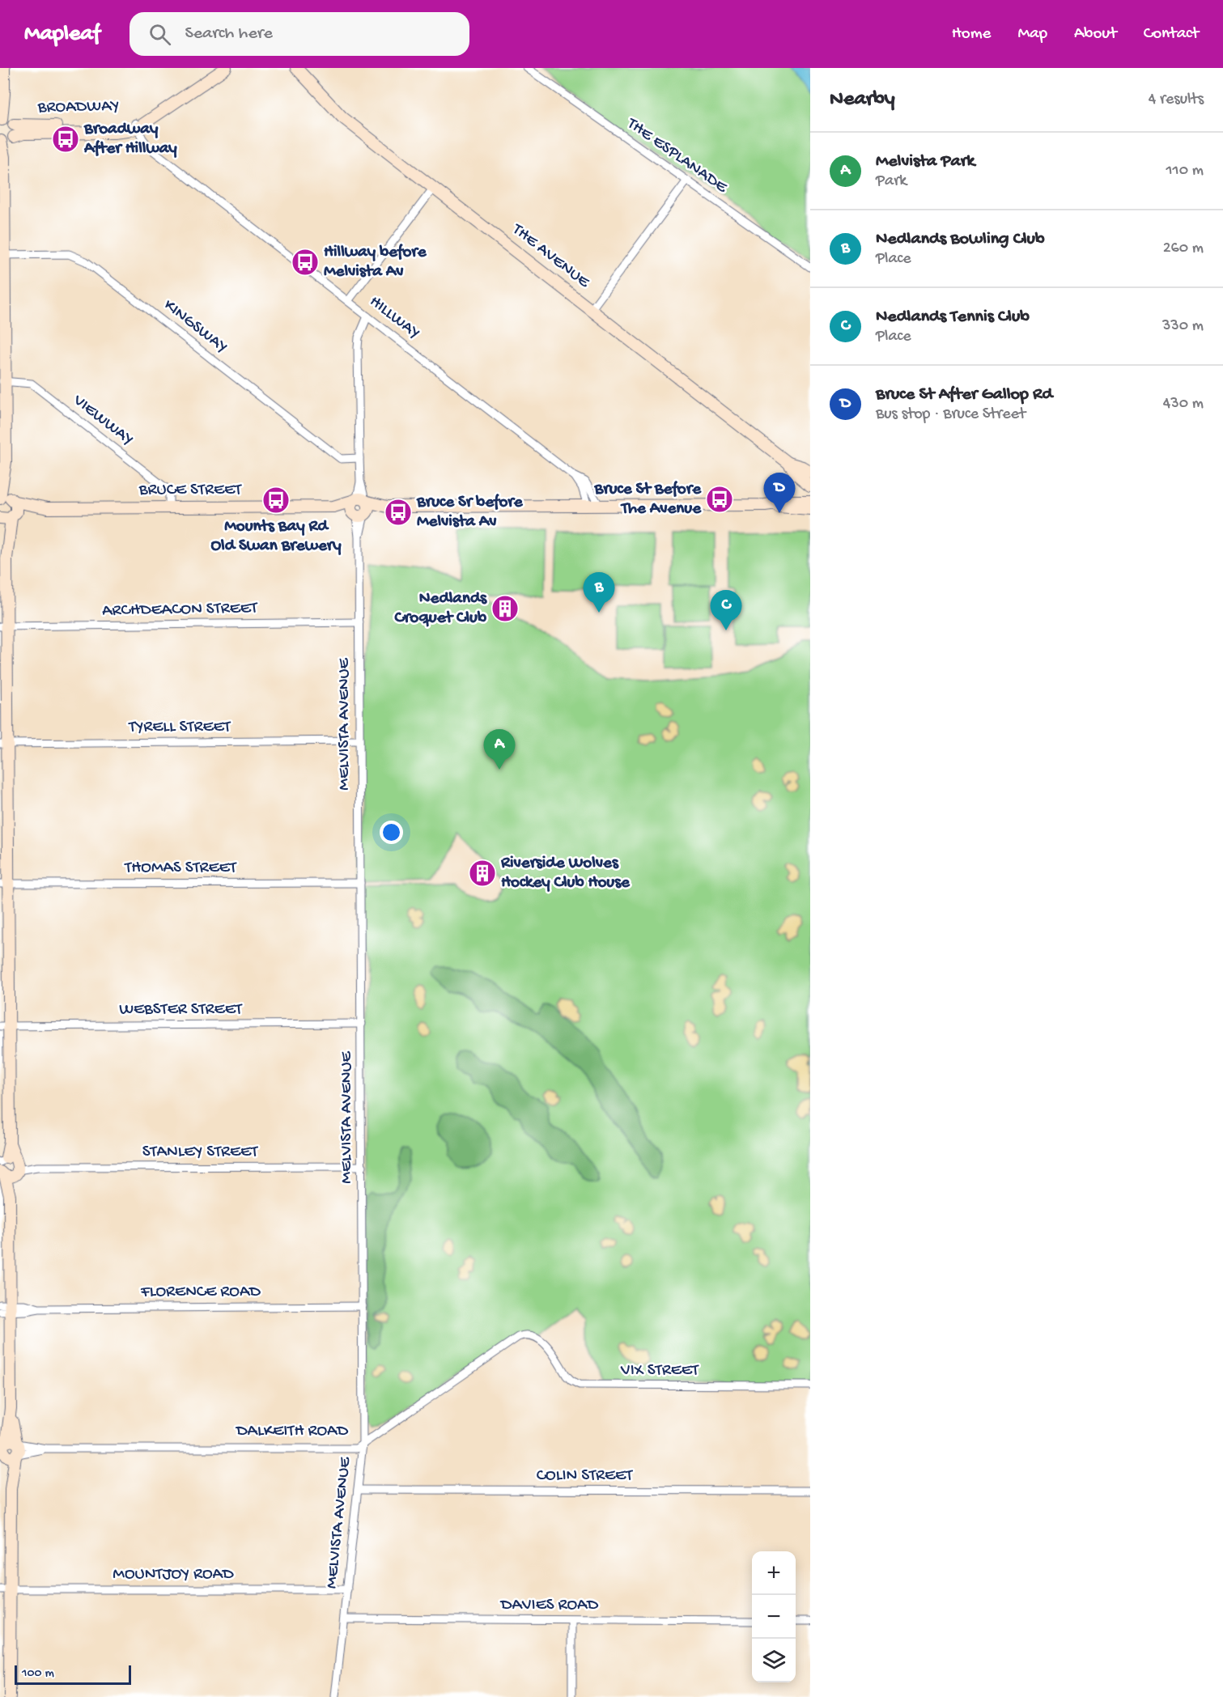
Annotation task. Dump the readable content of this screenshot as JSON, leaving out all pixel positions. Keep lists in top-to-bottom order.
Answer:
{
  "streets": {
    "street": [
      "BROADWAY",
      "THE ESPLANADE",
      "THE AVENUE",
      "HILLWAY",
      "KINGSWAY",
      "VIEWWAY",
      "BRUCE STREET",
      "ARCHDEACON STREET",
      "MELVISTA AVENUE",
      "TYRELL STREET",
      "THOMAS STREET",
      "WEBSTER STREET",
      "STANLEY STREET",
      "FLORENCE ROAD",
      "VIX STREET",
      "DALKEITH ROAD",
      "COLIN STREET",
      "MOUNTJOY ROAD",
      "DAVIES ROAD"
    ]
  },
  "crossings": [
    ["BROADWAY", "HILLWAY"],
    ["HILLWAY", "BRUCE STREET"],
    ["HILLWAY", "MELVISTA AVENUE"],
    ["KINGSWAY", "MELVISTA AVENUE"],
    ["VIEWWAY", "BRUCE STREET"],
    ["BRUCE STREET", "MELVISTA AVENUE"],
    ["ARCHDEACON STREET", "MELVISTA AVENUE"],
    ["MELVISTA AVENUE", "TYRELL STREET"],
    ["MELVISTA AVENUE", "THOMAS STREET"],
    ["MELVISTA AVENUE", "WEBSTER STREET"],
    ["MELVISTA AVENUE", "STANLEY STREET"],
    ["MELVISTA AVENUE", "FLORENCE ROAD"],
    ["MELVISTA AVENUE", "DALKEITH ROAD"],
    ["MELVISTA AVENUE", "COLIN STREET"],
    ["MELVISTA AVENUE", "MOUNTJOY ROAD"],
    ["MELVISTA AVENUE", "DAVIES ROAD"],
    ["VIX STREET", "DALKEITH ROAD"]
  ],
  "places": {
    "bus stop": [
      "Broadway After Hillway",
      "Hillway before Melvista Av",
      "Bruce St Before The Avenue",
      "Mounts Bay Rd Old Swan Brewery",
      "Bruce Sr before Melvista Av"
    ],
    "building": ["Nedlands Croquet Club", "Riverside Wolves Hockey Club House"]
  },
  "scale_bar": "100 m",
  "page": {
    "header": "Mapleaf",
    "search": "Search here",
    "nav": [
      "Home",
      "Map",
      "About",
      "Contact"
    ],
    "heading": ["Nearby", "4 results"],
    "list": [
      {
        "mark": "A",
        "name": "Melvista Park",
        "note": "Park",
        "value": "110 m"
      },
      {
        "mark": "B",
        "name": "Nedlands Bowling Club",
        "note": "Place",
        "value": "260 m"
      },
      {
        "mark": "C",
        "name": "Nedlands Tennis Club",
        "note": "Place",
        "value": "330 m"
      },
      {
        "mark": "D",
        "name": "Bruce St After Gallop Rd",
        "note": "Bus stop · Bruce Street",
        "value": "430 m"
      }
    ],
    "pins": [
      "D",
      "B",
      "C",
      "A"
    ],
    "map_buttons": ["+", "−"],
    "scale": "100 m"
  }
}
